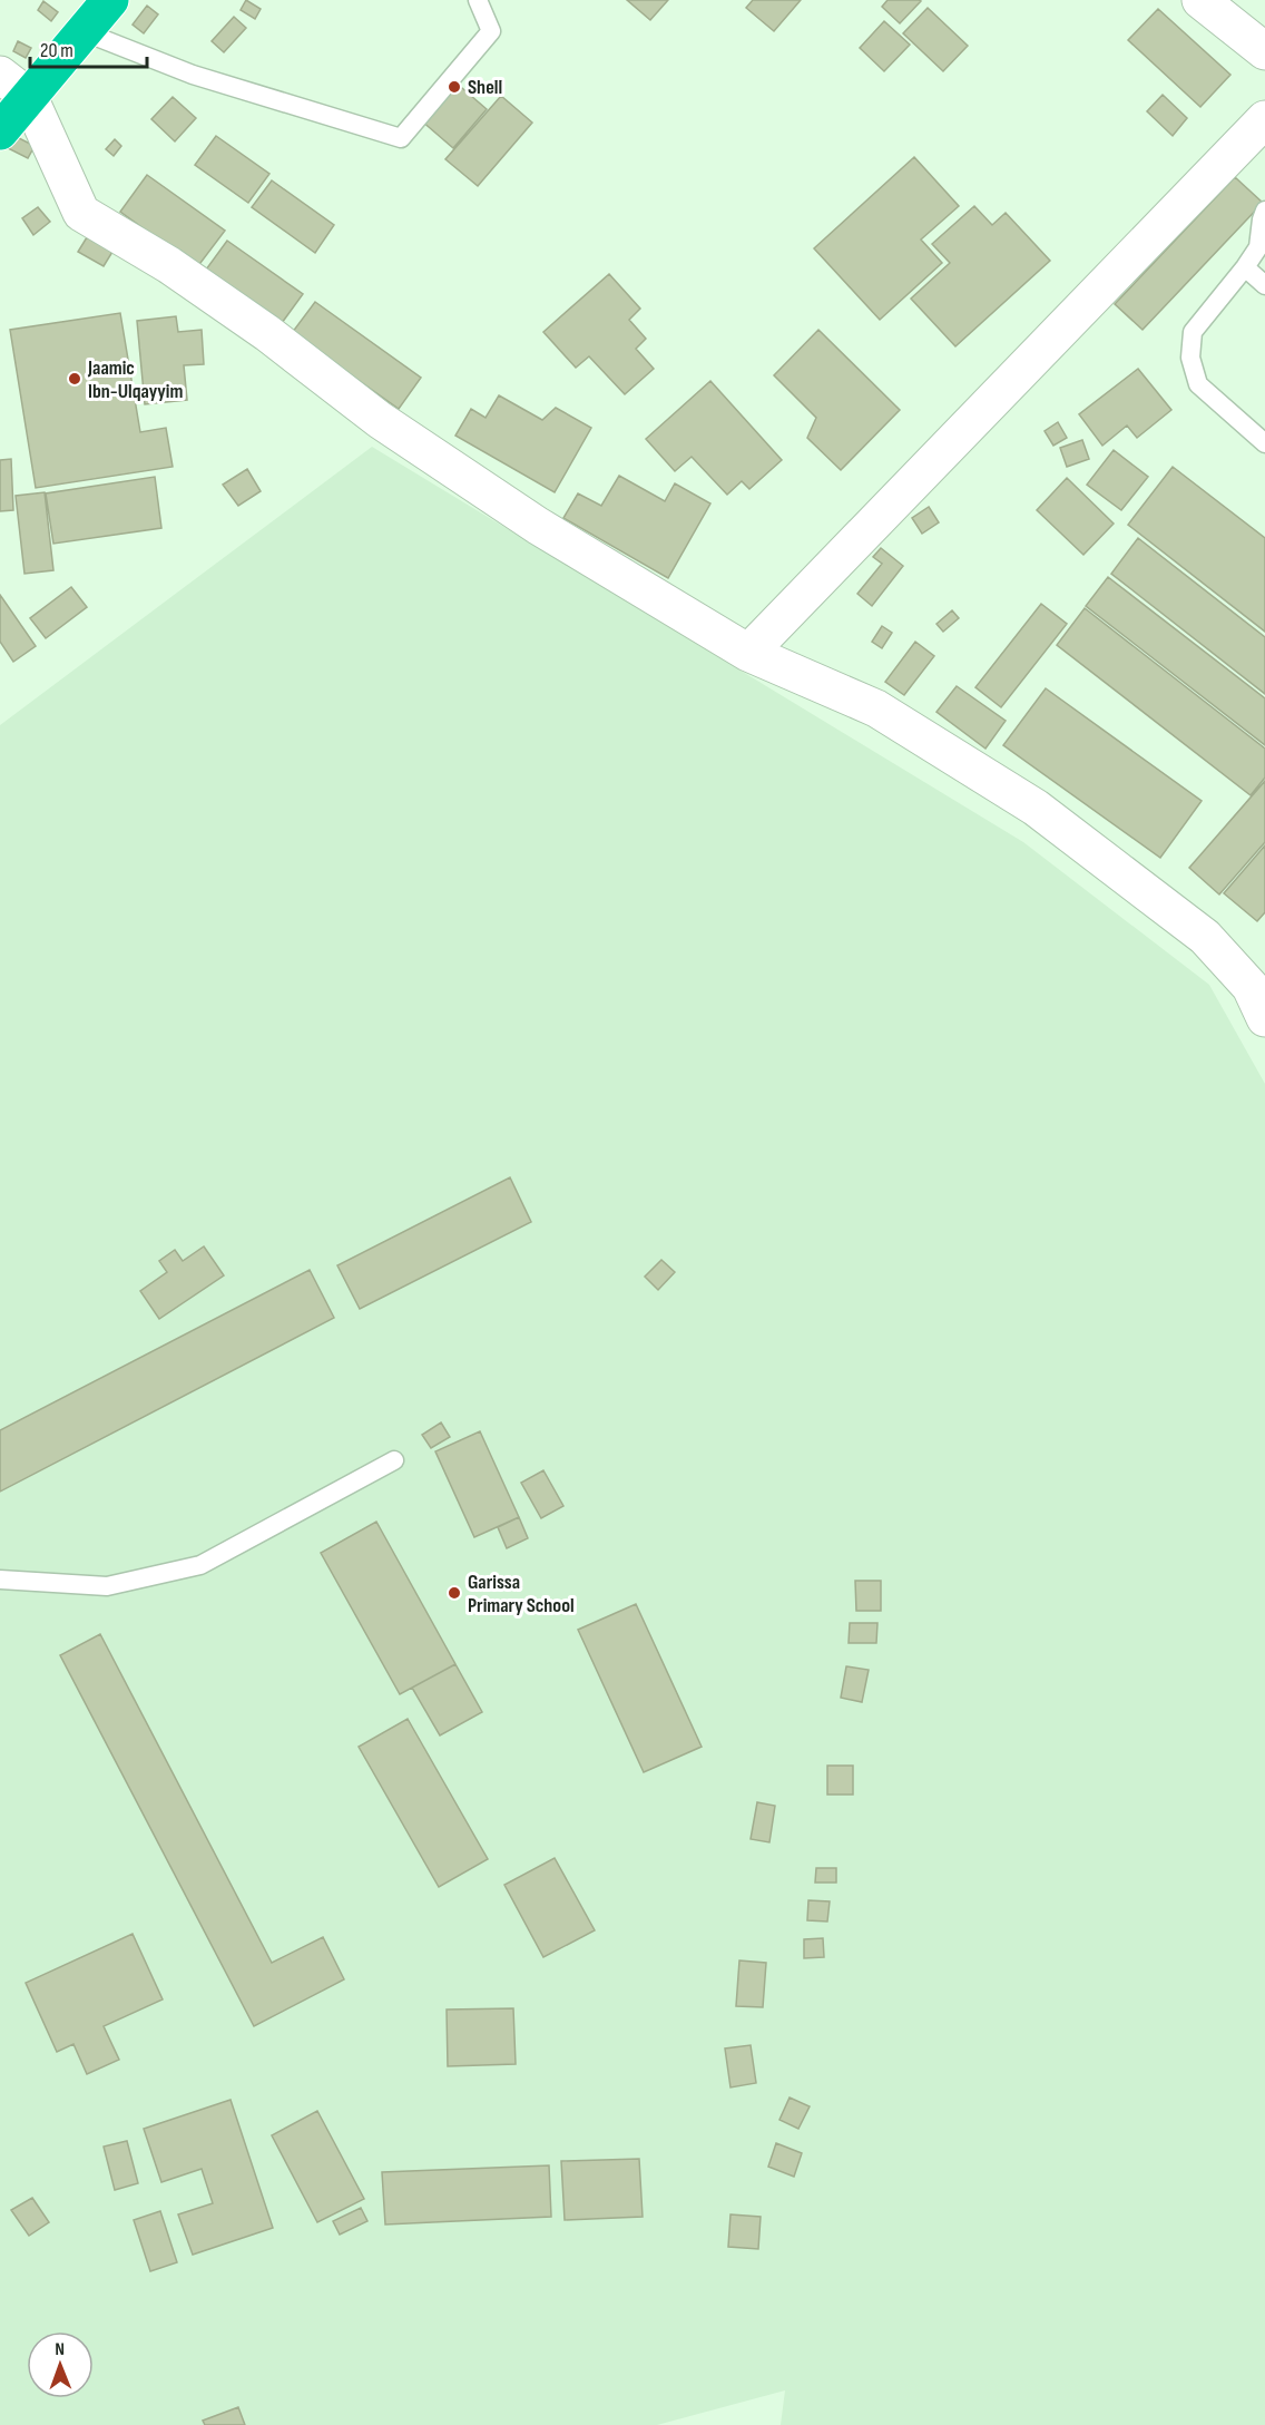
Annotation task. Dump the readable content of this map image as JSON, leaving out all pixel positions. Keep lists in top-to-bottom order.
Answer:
{
  "places": ["Shell", "Jaamic Ibn-Ulqayyim", "Garissa Primary School"],
  "scale_bar": "20 m",
  "north": "top"
}
